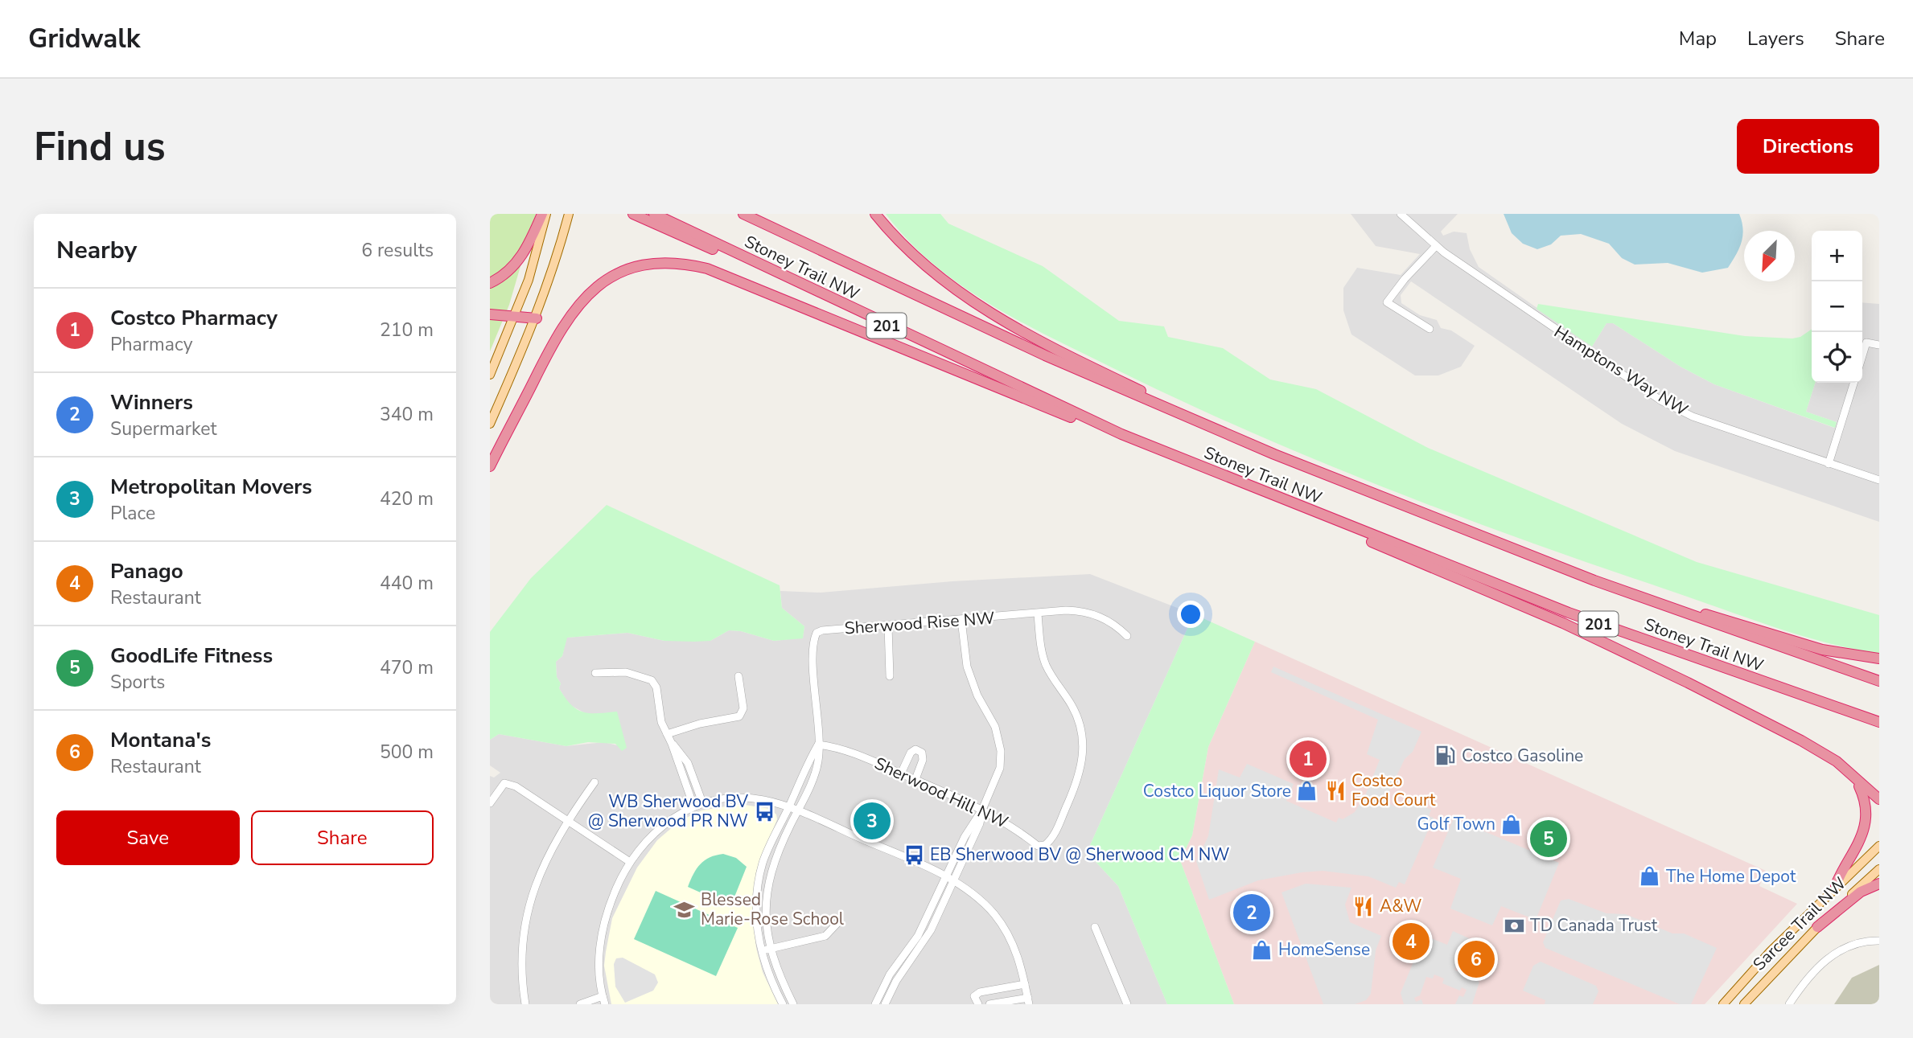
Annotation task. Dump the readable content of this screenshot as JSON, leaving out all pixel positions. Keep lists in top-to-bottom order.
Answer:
{
  "streets": {
    "highway": ["Stoney Trail NW", "201"],
    "main road": ["Sarcee Trail NW"],
    "street": ["Hamptons Way NW", "Sherwood Rise NW", "Sherwood Hill NW"]
  },
  "crossings": [
    ["Sherwood Rise NW", "Sherwood Hill NW"]
  ],
  "places": {
    "fuel station": ["Costco Gasoline"],
    "restaurant": ["Costco Food Court", "A&W"],
    "shop": [
      "Costco Liquor Store",
      "Golf Town",
      "The Home Depot",
      "HomeSense"
    ],
    "bus stop": ["WB Sherwood BV @ Sherwood PR NW", "EB Sherwood BV @ Sherwood CM NW"],
    "school or university": ["Blessed Marie-Rose School"],
    "bank": ["TD Canada Trust"]
  },
  "north": "bottom left",
  "page": {
    "header": "Gridwalk",
    "nav": ["Map", "Layers", "Share"],
    "buttons": [
      "Directions",
      ["Save", "Share"]
    ],
    "title": "Find us",
    "heading": ["Nearby", "6 results"],
    "map_buttons": ["+", "−"],
    "list": [
      {
        "mark": "1",
        "name": "Costco Pharmacy",
        "note": "Pharmacy",
        "value": "210 m"
      },
      {
        "mark": "2",
        "name": "Winners",
        "note": "Supermarket",
        "value": "340 m"
      },
      {
        "mark": "3",
        "name": "Metropolitan Movers",
        "note": "Place",
        "value": "420 m"
      },
      {
        "mark": "4",
        "name": "Panago",
        "note": "Restaurant",
        "value": "440 m"
      },
      {
        "mark": "5",
        "name": "GoodLife Fitness",
        "note": "Sports",
        "value": "470 m"
      },
      {
        "mark": "6",
        "name": "Montana's",
        "note": "Restaurant",
        "value": "500 m"
      }
    ],
    "pins": [
      "1",
      "3",
      "5",
      "2",
      "4",
      "6"
    ]
  }
}
